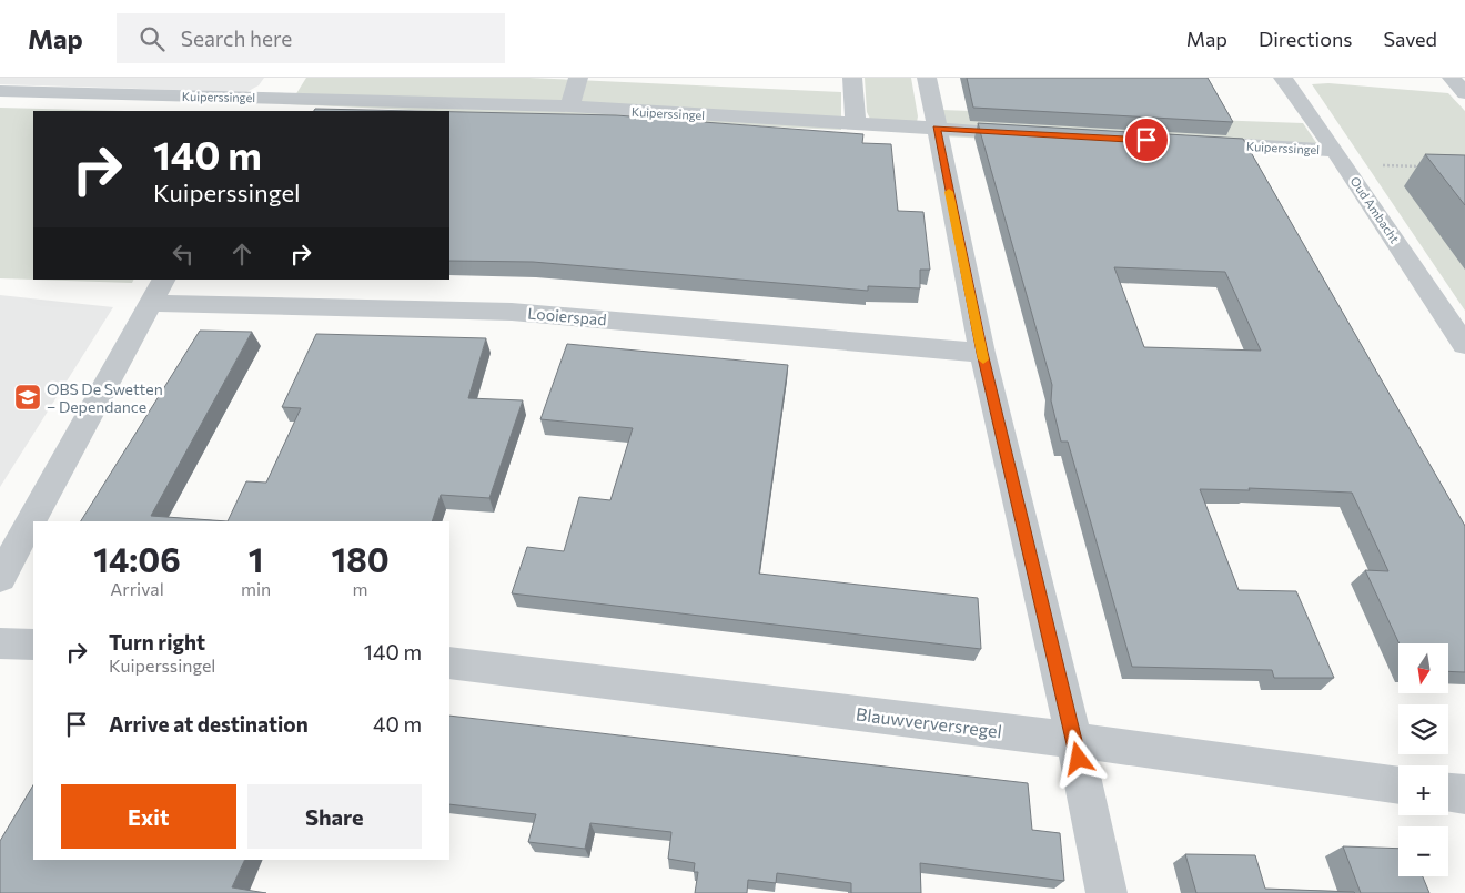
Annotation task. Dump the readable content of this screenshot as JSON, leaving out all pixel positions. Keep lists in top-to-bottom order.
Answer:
{
  "streets": {
    "street": [
      "Kuiperssingel",
      "Oud Ambacht",
      "Looierspad",
      "Blauwverversregel"
    ]
  },
  "crossings": [
    ["Kuiperssingel", "Oud Ambacht"]
  ],
  "places": {
    "school or university": ["OBS De Swetten – Dependance"]
  },
  "north": "bottom",
  "page": {
    "header": "Map",
    "search": "Search here",
    "nav": ["Map", "Directions", "Saved"],
    "turn": ["140 m", "Kuiperssingel"],
    "eta": [
      "14:06",
      "Arrival",
      "1",
      "min",
      "180",
      "m"
    ],
    "list": [
      {
        "name": "Turn right",
        "note": "Kuiperssingel",
        "value": "140 m"
      },
      {
        "name": "Arrive at destination",
        "value": "40 m"
      }
    ],
    "map_buttons": ["+", "−"],
    "buttons": ["Exit", "Share"]
  }
}
